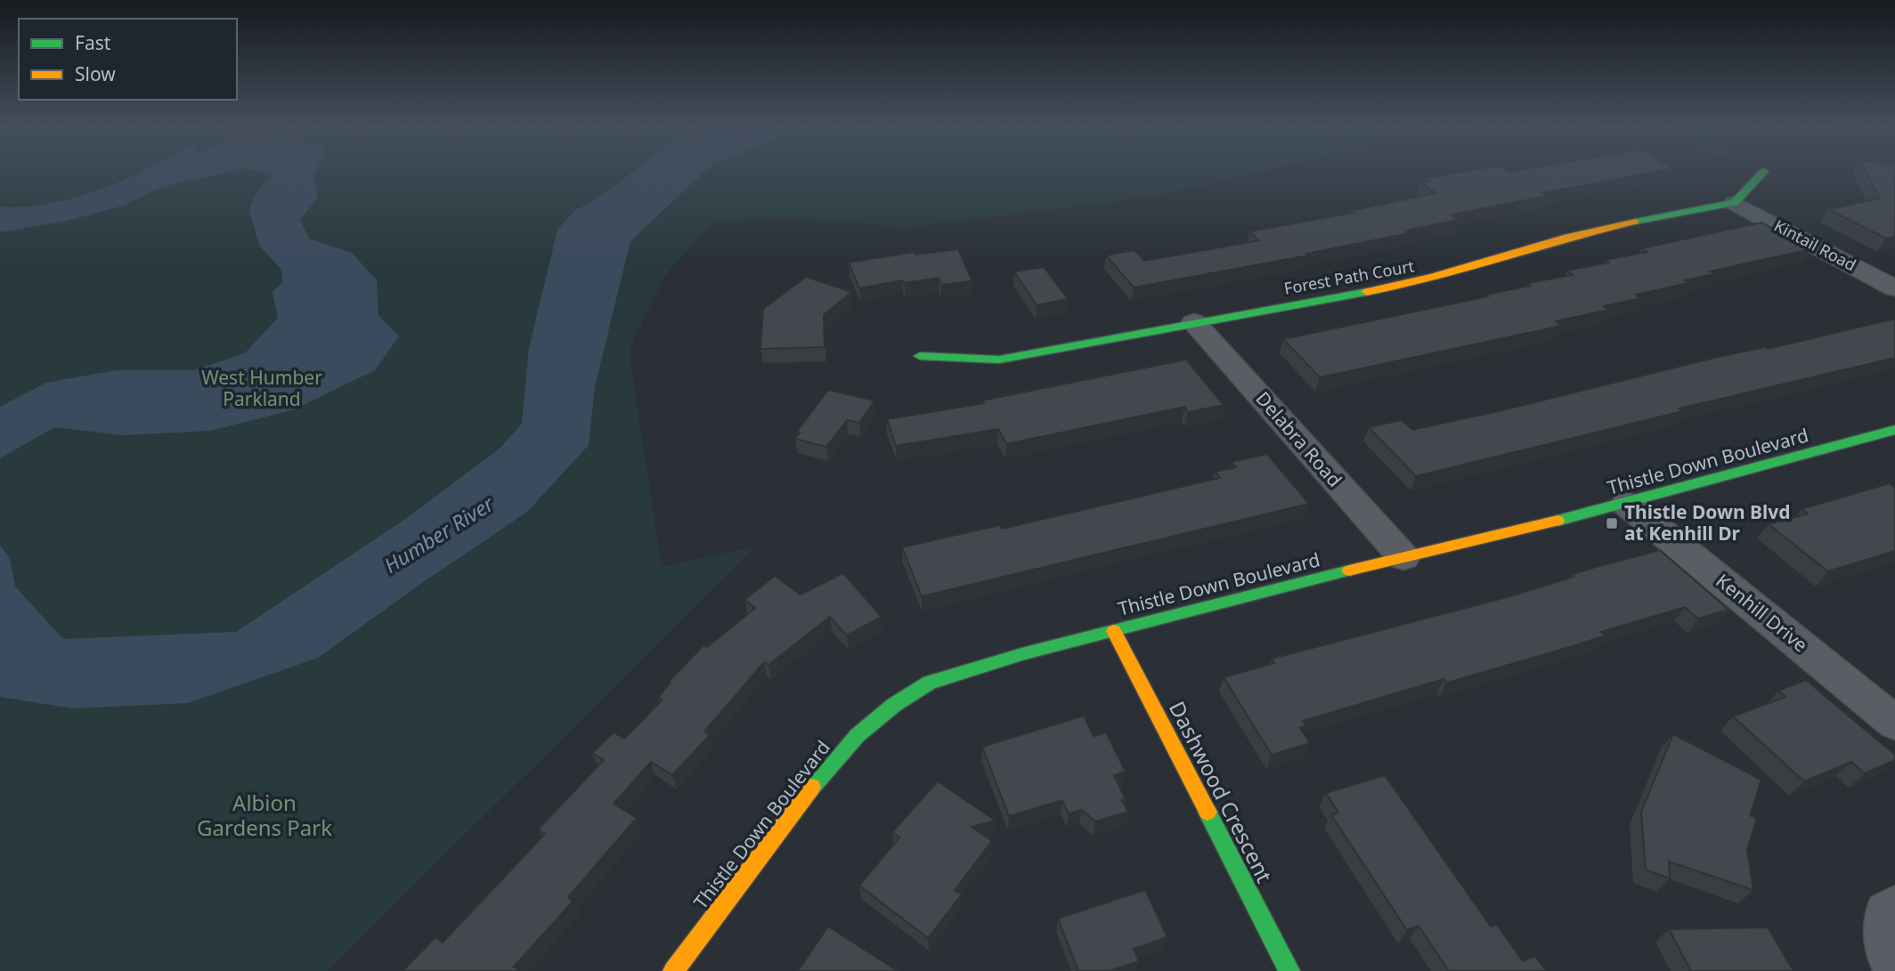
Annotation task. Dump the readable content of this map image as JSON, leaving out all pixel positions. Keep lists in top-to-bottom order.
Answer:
{
  "streets": {
    "street": [
      "Kintail Road",
      "Forest Path Court",
      "Delabra Road",
      "Thistle Down Boulevard",
      "Kenhill Drive",
      "Dashwood Crescent"
    ]
  },
  "crossings": [
    ["Kintail Road", "Forest Path Court"],
    ["Forest Path Court", "Delabra Road"],
    ["Delabra Road", "Thistle Down Boulevard"],
    ["Thistle Down Boulevard", "Kenhill Drive"],
    ["Thistle Down Boulevard", "Dashwood Crescent"]
  ],
  "water": ["Humber River"],
  "parks": ["West Humber Parkland", "Albion Gardens Park"],
  "places": {
    "transit": ["Thistle Down Blvd at Kenhill Dr"]
  },
  "legend": ["Fast", "Slow"]
}
